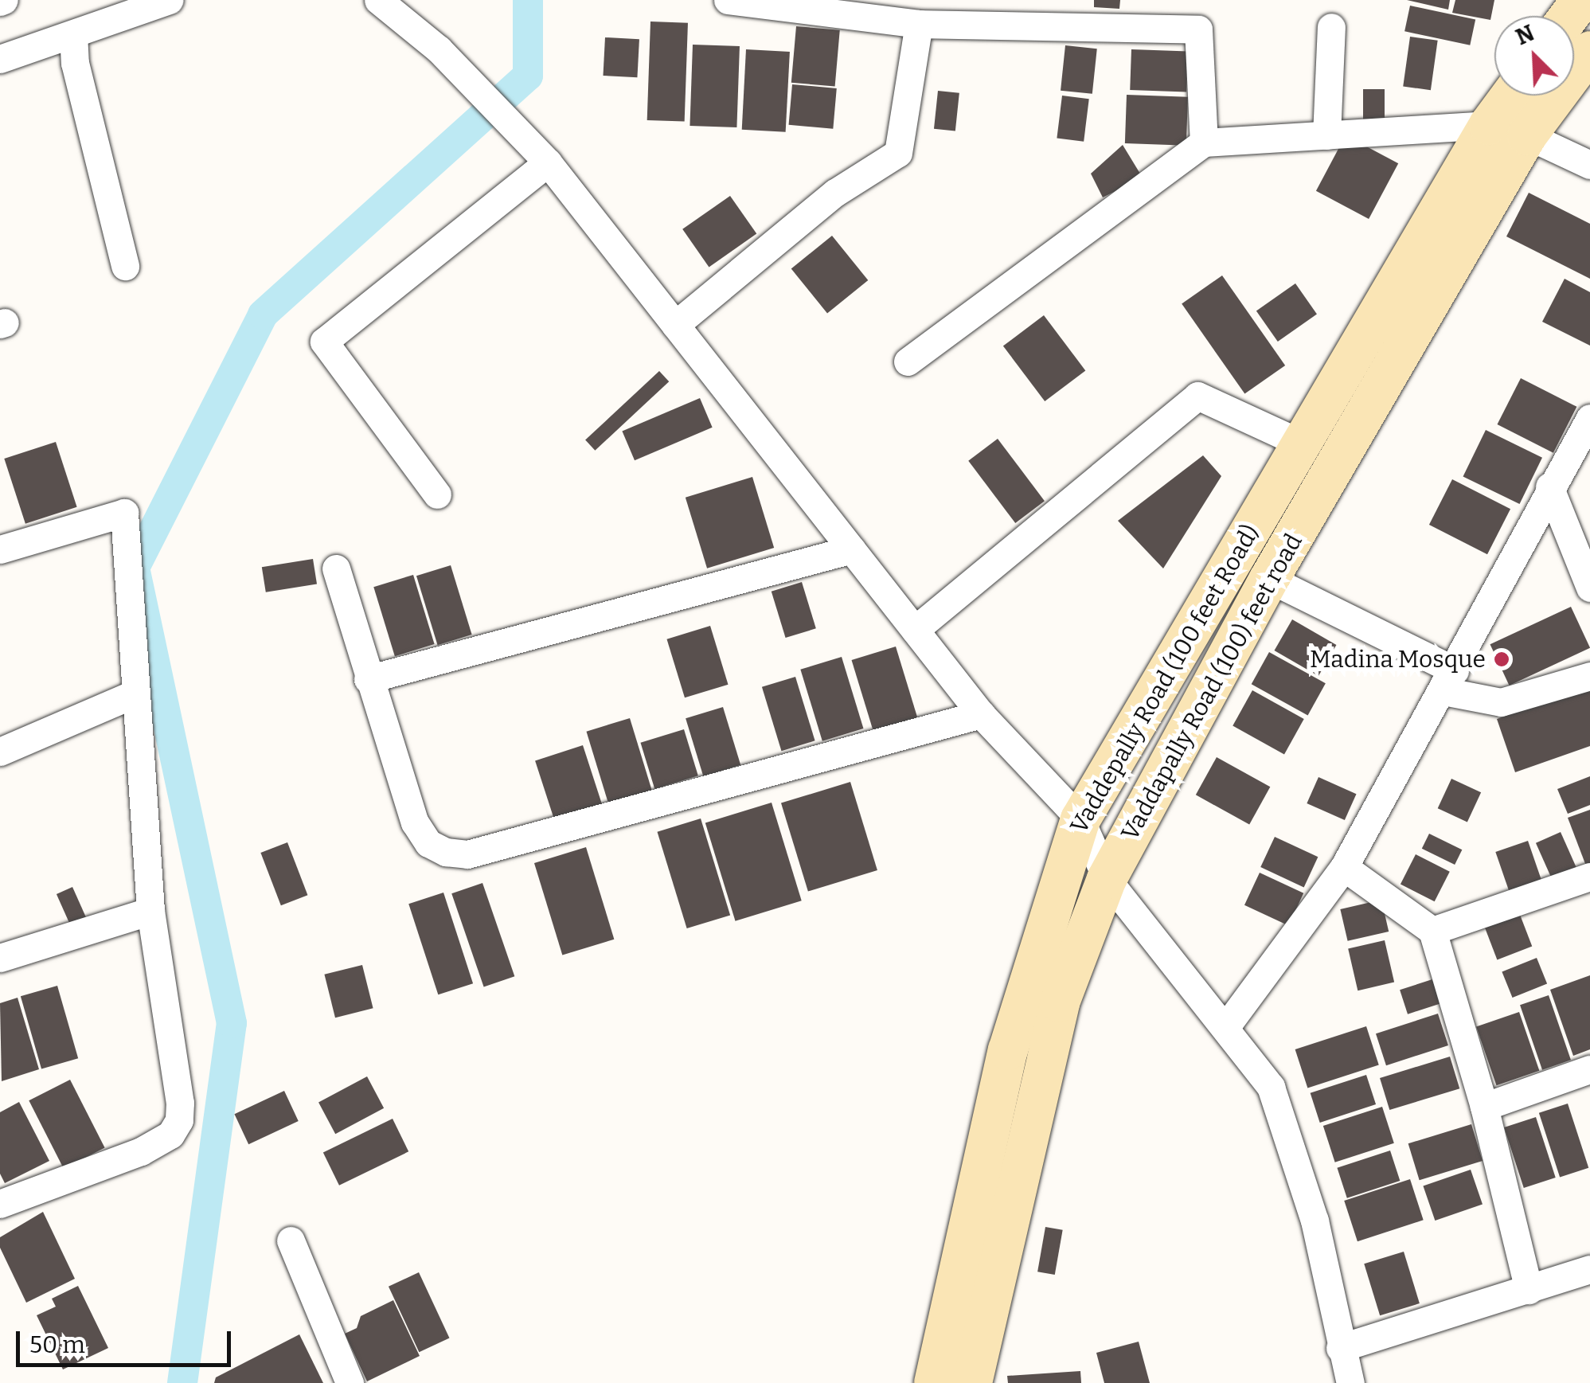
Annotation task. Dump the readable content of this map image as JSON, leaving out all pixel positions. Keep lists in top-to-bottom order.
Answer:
{
  "streets": {
    "main road": ["Vaddepally Road (100 feet Road)", "Vaddapally Road (100) feet road"]
  },
  "places": ["Madina Mosque"],
  "scale_bar": "50 m",
  "north": "top left"
}
